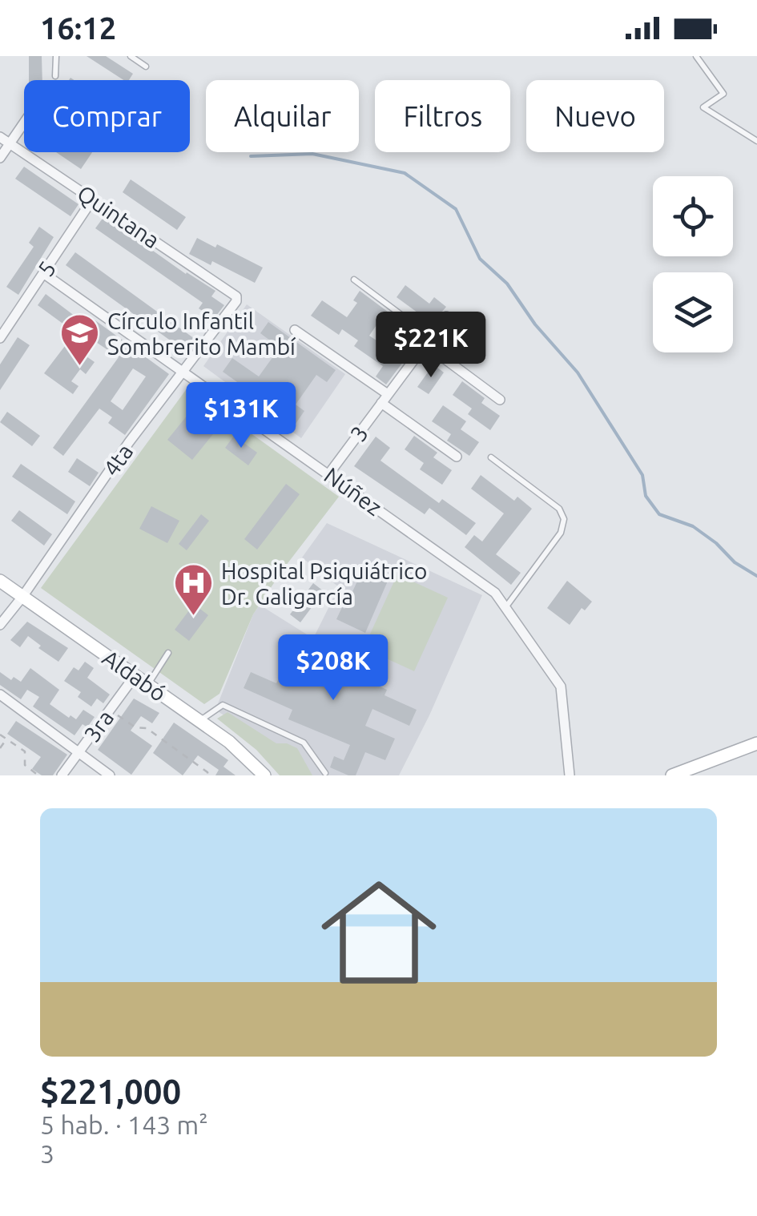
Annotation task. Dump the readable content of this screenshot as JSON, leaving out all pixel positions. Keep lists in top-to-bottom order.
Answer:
{
  "streets": {
    "main road": ["Aldabó"],
    "street": [
      "Quintana",
      "5",
      "3",
      "4ta",
      "Núñez",
      "3ra"
    ]
  },
  "crossings": [
    ["Quintana", "5"],
    ["Quintana", "4ta"],
    ["5", "Núñez"],
    ["3", "Núñez"],
    ["4ta", "Núñez"],
    ["4ta", "Aldabó"],
    ["Aldabó", "3ra"]
  ],
  "places": {
    "school or university": ["Círculo Infantil Sombrerito Mambí"],
    "hospital": ["Hospital Psiquiátrico Dr. Galigarcía"]
  },
  "page": {
    "status": "16:12",
    "chip": [
      "Comprar",
      "Alquilar",
      "Filtros",
      "Nuevo"
    ],
    "price": ["$221K", "$131K", "$208K"],
    "list": [
      {
        "name": "$221,000",
        "note": "5 hab. · 143 m² · 3"
      }
    ]
  }
}
